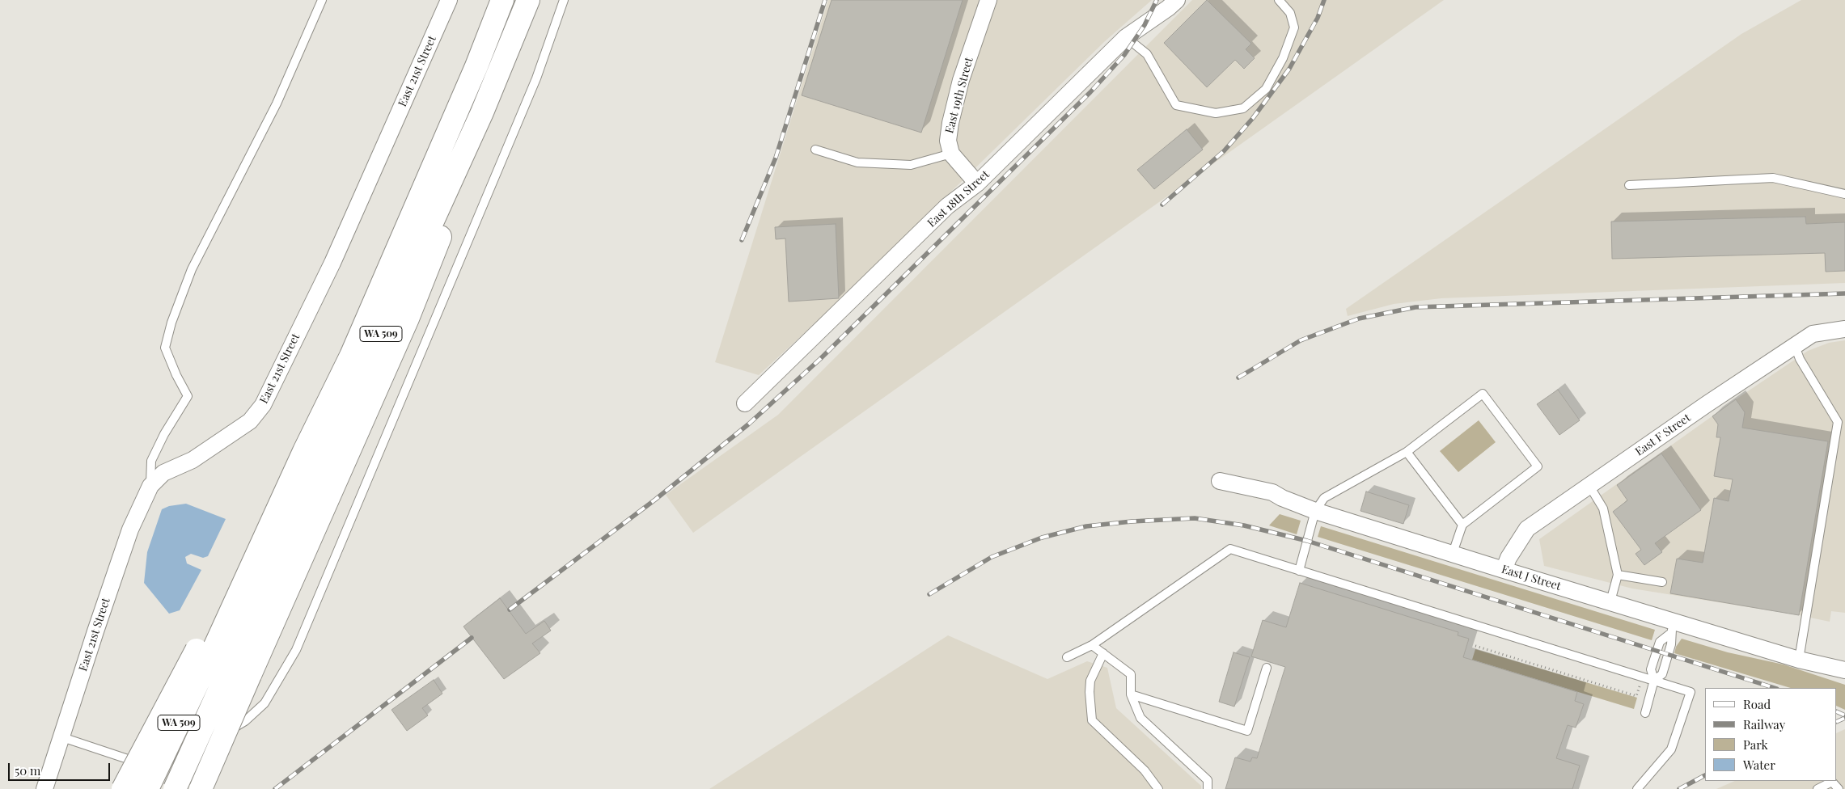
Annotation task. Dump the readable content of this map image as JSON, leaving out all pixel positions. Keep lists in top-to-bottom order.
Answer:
{
  "streets": {
    "highway": ["WA 509"],
    "street": [
      "East 21st Street",
      "East 19th Street",
      "East 18th Street",
      "East F Street",
      "East J Street"
    ]
  },
  "crossings": [
    ["East F Street", "East J Street"]
  ],
  "legend": [
    "Road",
    "Railway",
    "Park",
    "Water"
  ],
  "scale_bar": "50 m"
}
